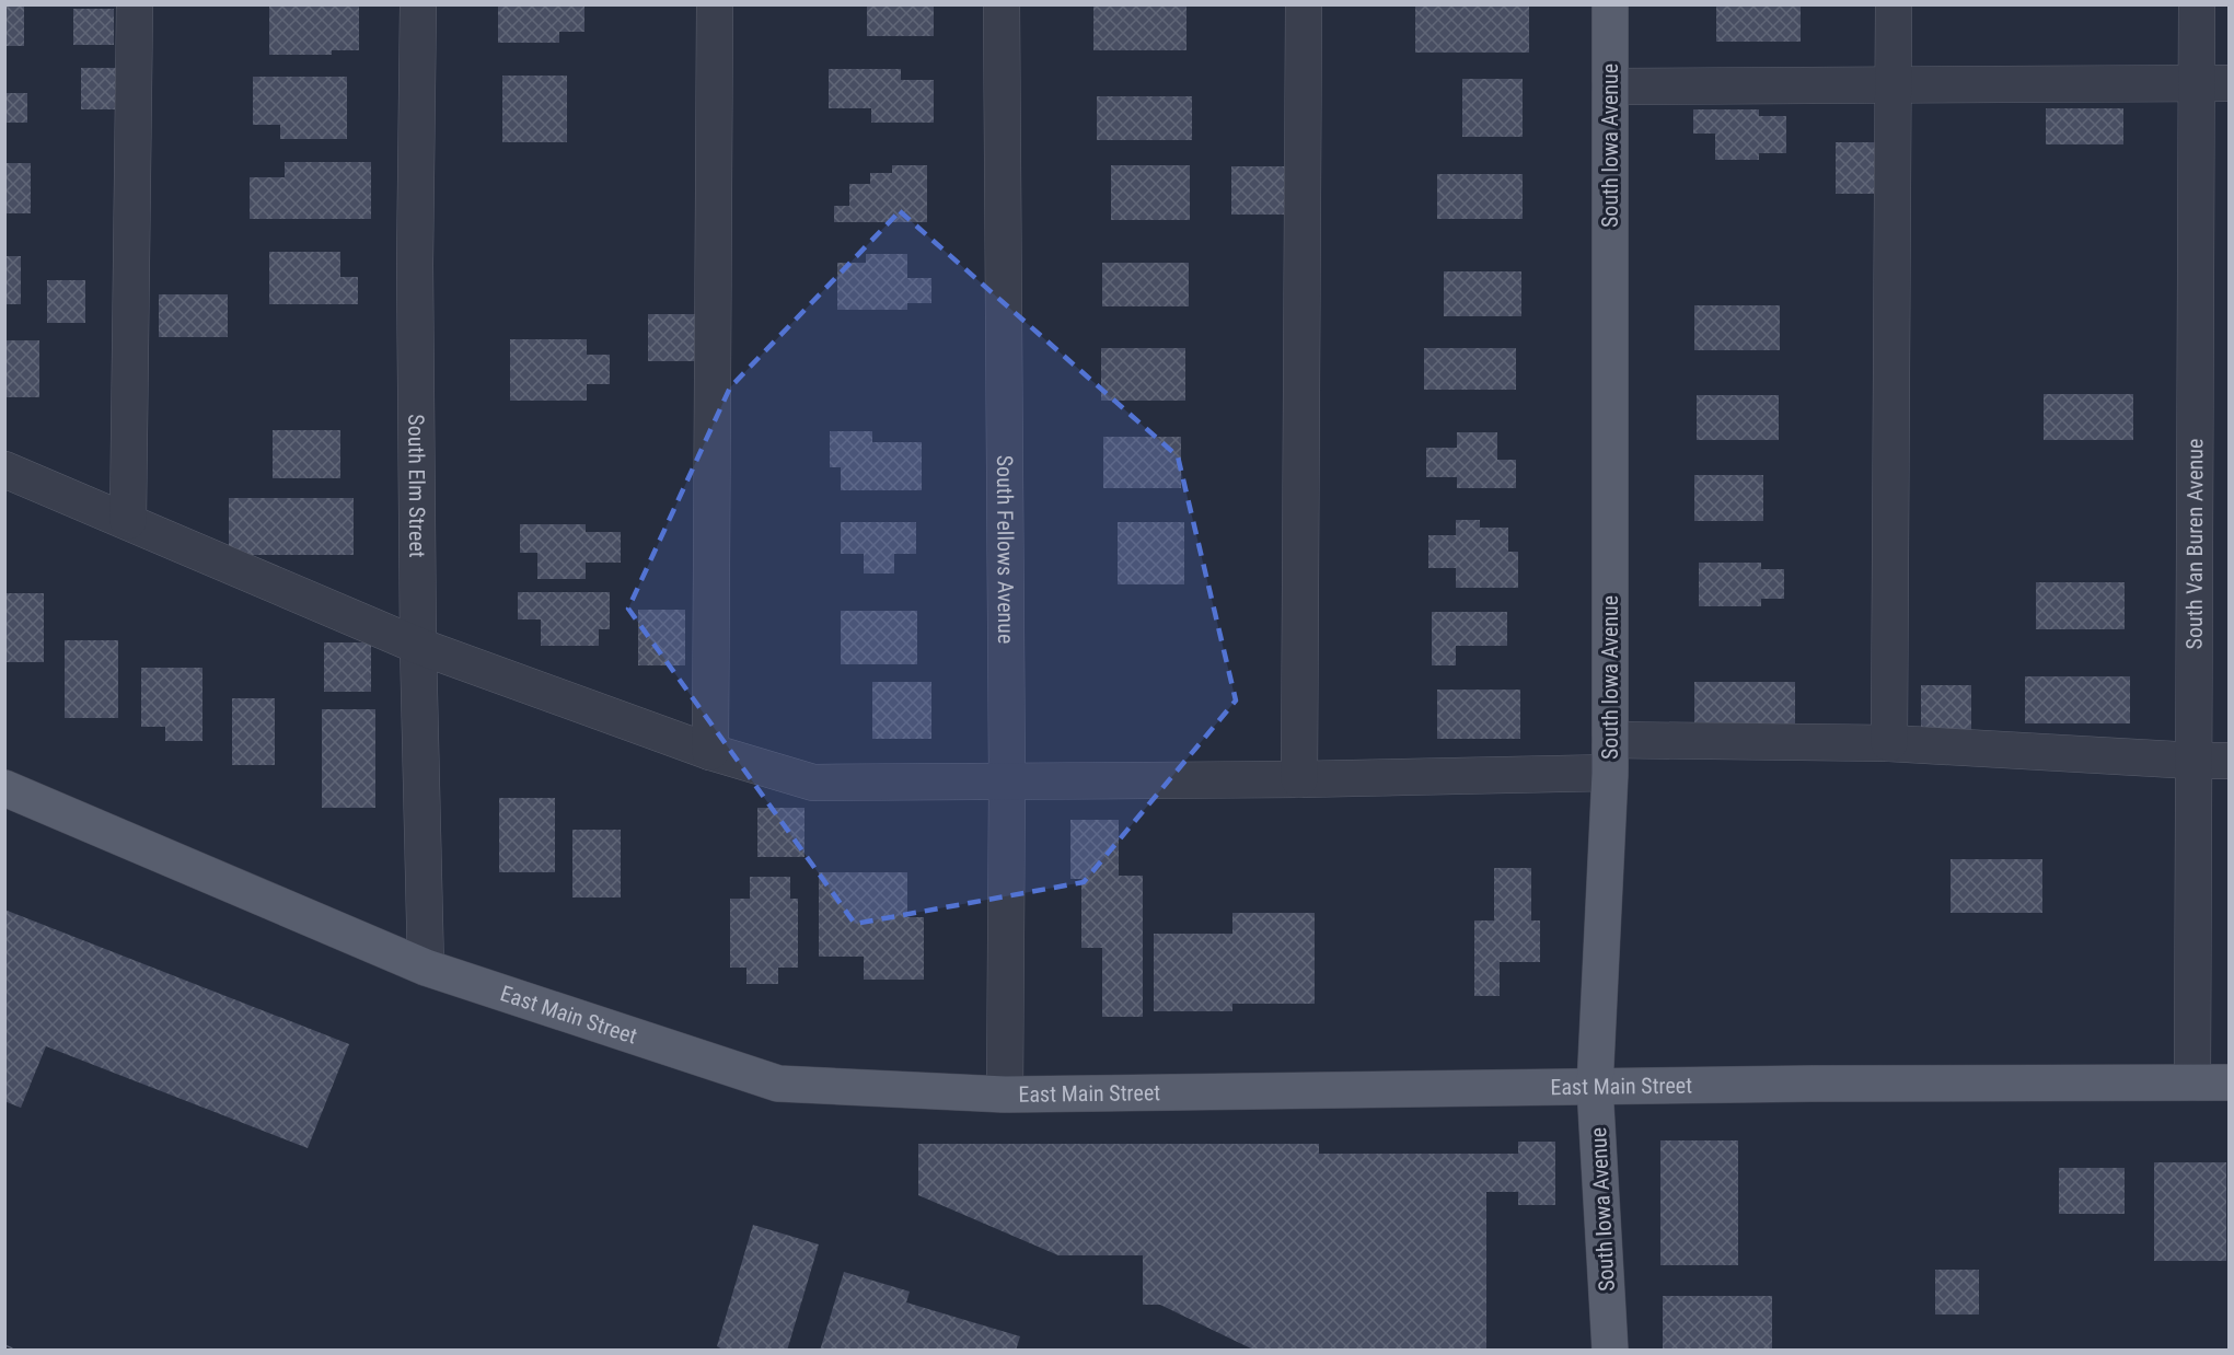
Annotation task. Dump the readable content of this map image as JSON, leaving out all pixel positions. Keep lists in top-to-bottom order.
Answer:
{
  "streets": {
    "main road": ["South Iowa Avenue", "East Main Street"],
    "street": ["South Elm Street", "South Van Buren Avenue", "South Fellows Avenue"]
  },
  "crossings": [
    ["South Iowa Avenue", "East Main Street"],
    ["South Elm Street", "East Main Street"],
    ["South Van Buren Avenue", "East Main Street"],
    ["South Fellows Avenue", "East Main Street"]
  ]
}
